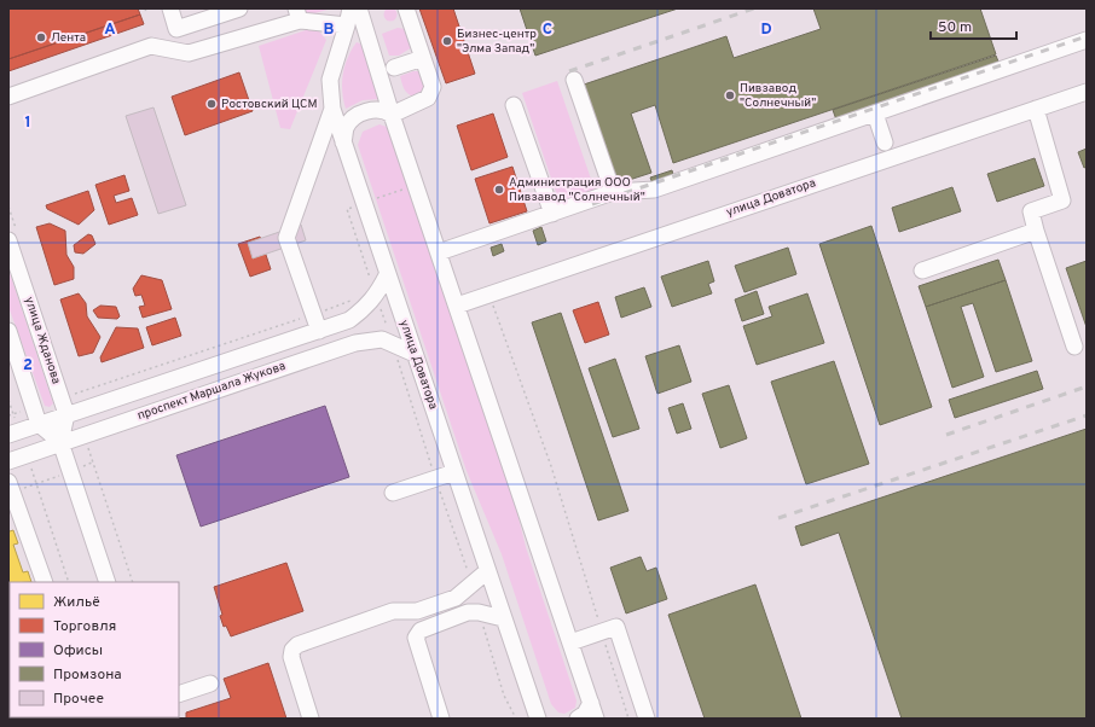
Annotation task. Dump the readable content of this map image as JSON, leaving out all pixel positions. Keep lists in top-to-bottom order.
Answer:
{
  "streets": {
    "street": ["улица Доватора", "улица Жданова", "проспект Маршала Жукова"]
  },
  "crossings": [
    ["улица Доватора", "проспект Маршала Жукова"],
    ["улица Жданова", "проспект Маршала Жукова"]
  ],
  "places": [
    "Лента",
    "Бизнес-центр \"Элма Запад\"",
    "Пивзавод \"Солнечный\"",
    "Ростовский ЦСМ",
    "Администрация ООО Пивзавод \"Солнечный\""
  ],
  "legend": [
    "Жильё",
    "Торговля",
    "Офисы",
    "Промзона",
    "Прочее"
  ],
  "scale_bar": "50 m",
  "grid": {
    "columns": [
      "A",
      "B",
      "C",
      "D"
    ],
    "rows": ["1", "2"]
  }
}
